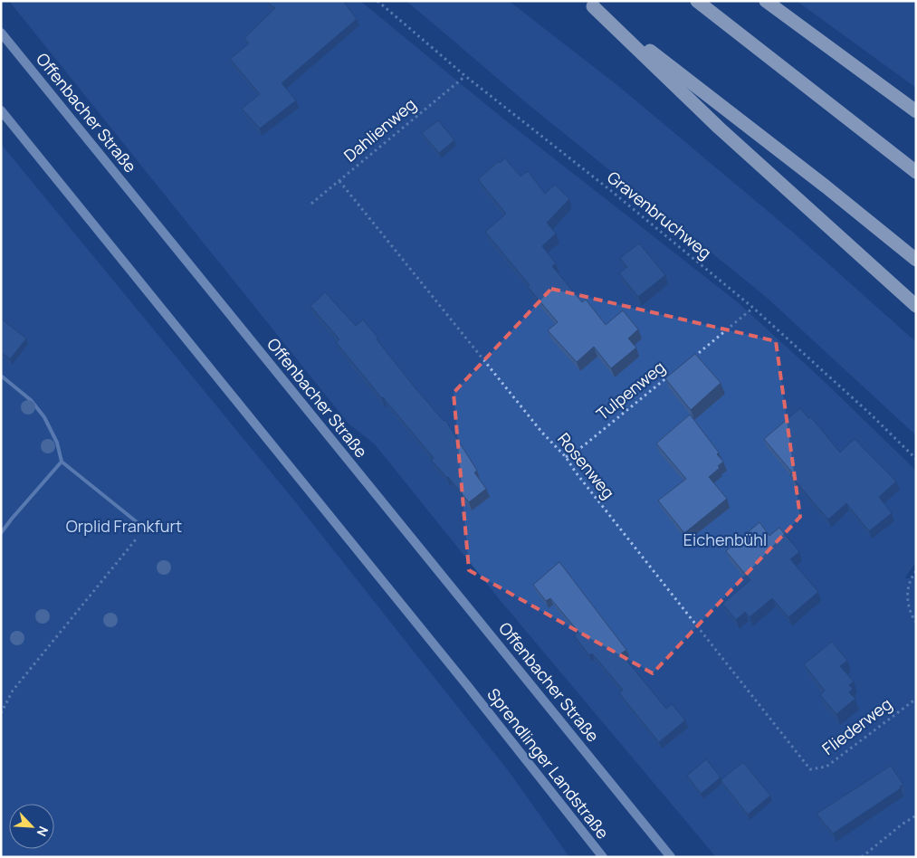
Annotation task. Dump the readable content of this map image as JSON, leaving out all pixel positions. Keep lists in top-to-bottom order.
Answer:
{
  "streets": {
    "main road": ["Offenbacher Straße", "Sprendlinger Landstraße"],
    "path": [
      "Dahlienweg",
      "Gravenbruchweg",
      "Tulpenweg",
      "Rosenweg",
      "Fliederweg"
    ]
  },
  "crossings": [
    ["Dahlienweg", "Gravenbruchweg"],
    ["Dahlienweg", "Rosenweg"],
    ["Tulpenweg", "Rosenweg"],
    ["Rosenweg", "Fliederweg"]
  ],
  "parks": ["Orplid Frankfurt", "Eichenbühl"],
  "north": "bottom right"
}
